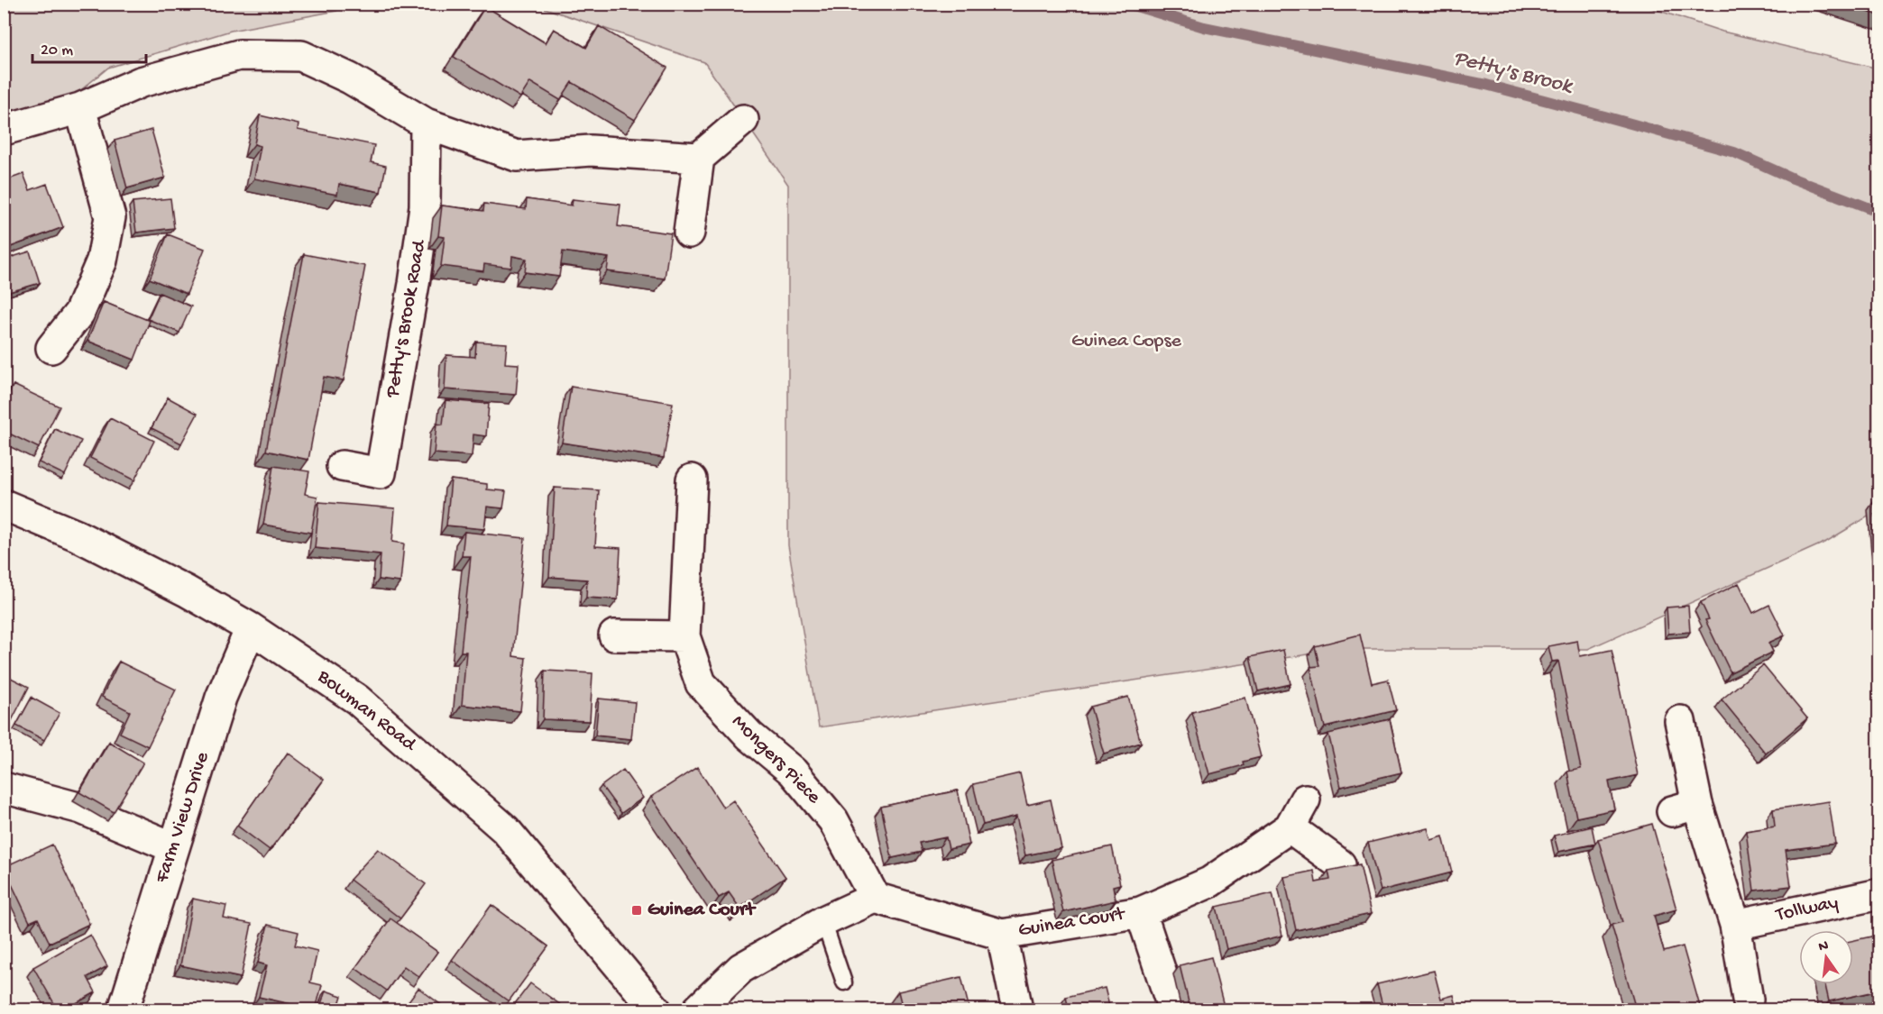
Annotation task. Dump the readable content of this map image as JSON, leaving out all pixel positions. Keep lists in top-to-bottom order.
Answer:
{
  "streets": {
    "street": [
      "Petty's Brook Road",
      "Bowman Road",
      "Mongers Piece",
      "Farm View Drive",
      "Tollway",
      "Guinea Court"
    ]
  },
  "crossings": [
    ["Bowman Road", "Farm View Drive"],
    ["Mongers Piece", "Guinea Court"]
  ],
  "water": ["Petty's Brook"],
  "parks": ["Guinea Copse"],
  "places": {
    "transit": ["Guinea Court"]
  },
  "scale_bar": "20 m",
  "north": "top"
}
